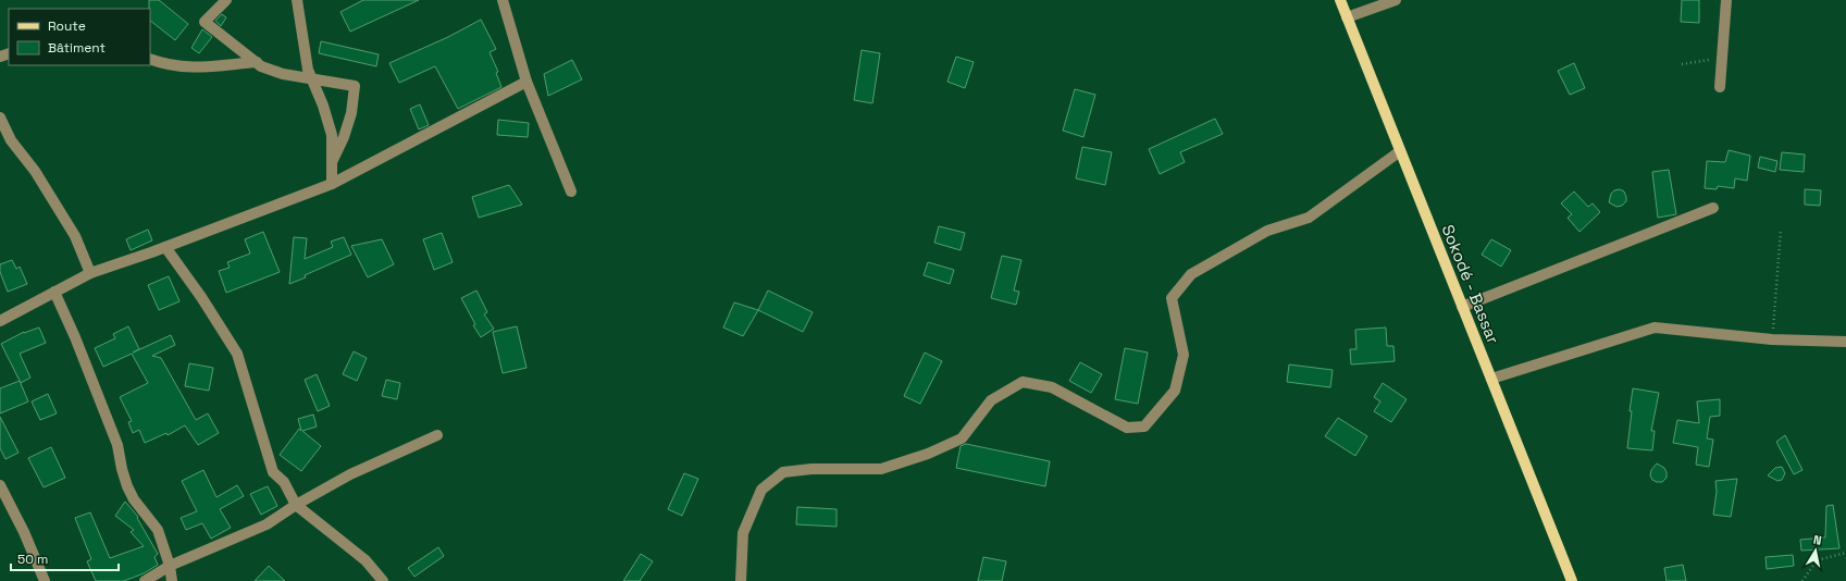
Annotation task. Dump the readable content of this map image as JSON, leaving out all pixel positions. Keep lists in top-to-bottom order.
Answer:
{
  "streets": {
    "main road": ["Sokodé - Bassar"]
  },
  "legend": ["Route", "Bâtiment"],
  "scale_bar": "50 m",
  "north": "top"
}
